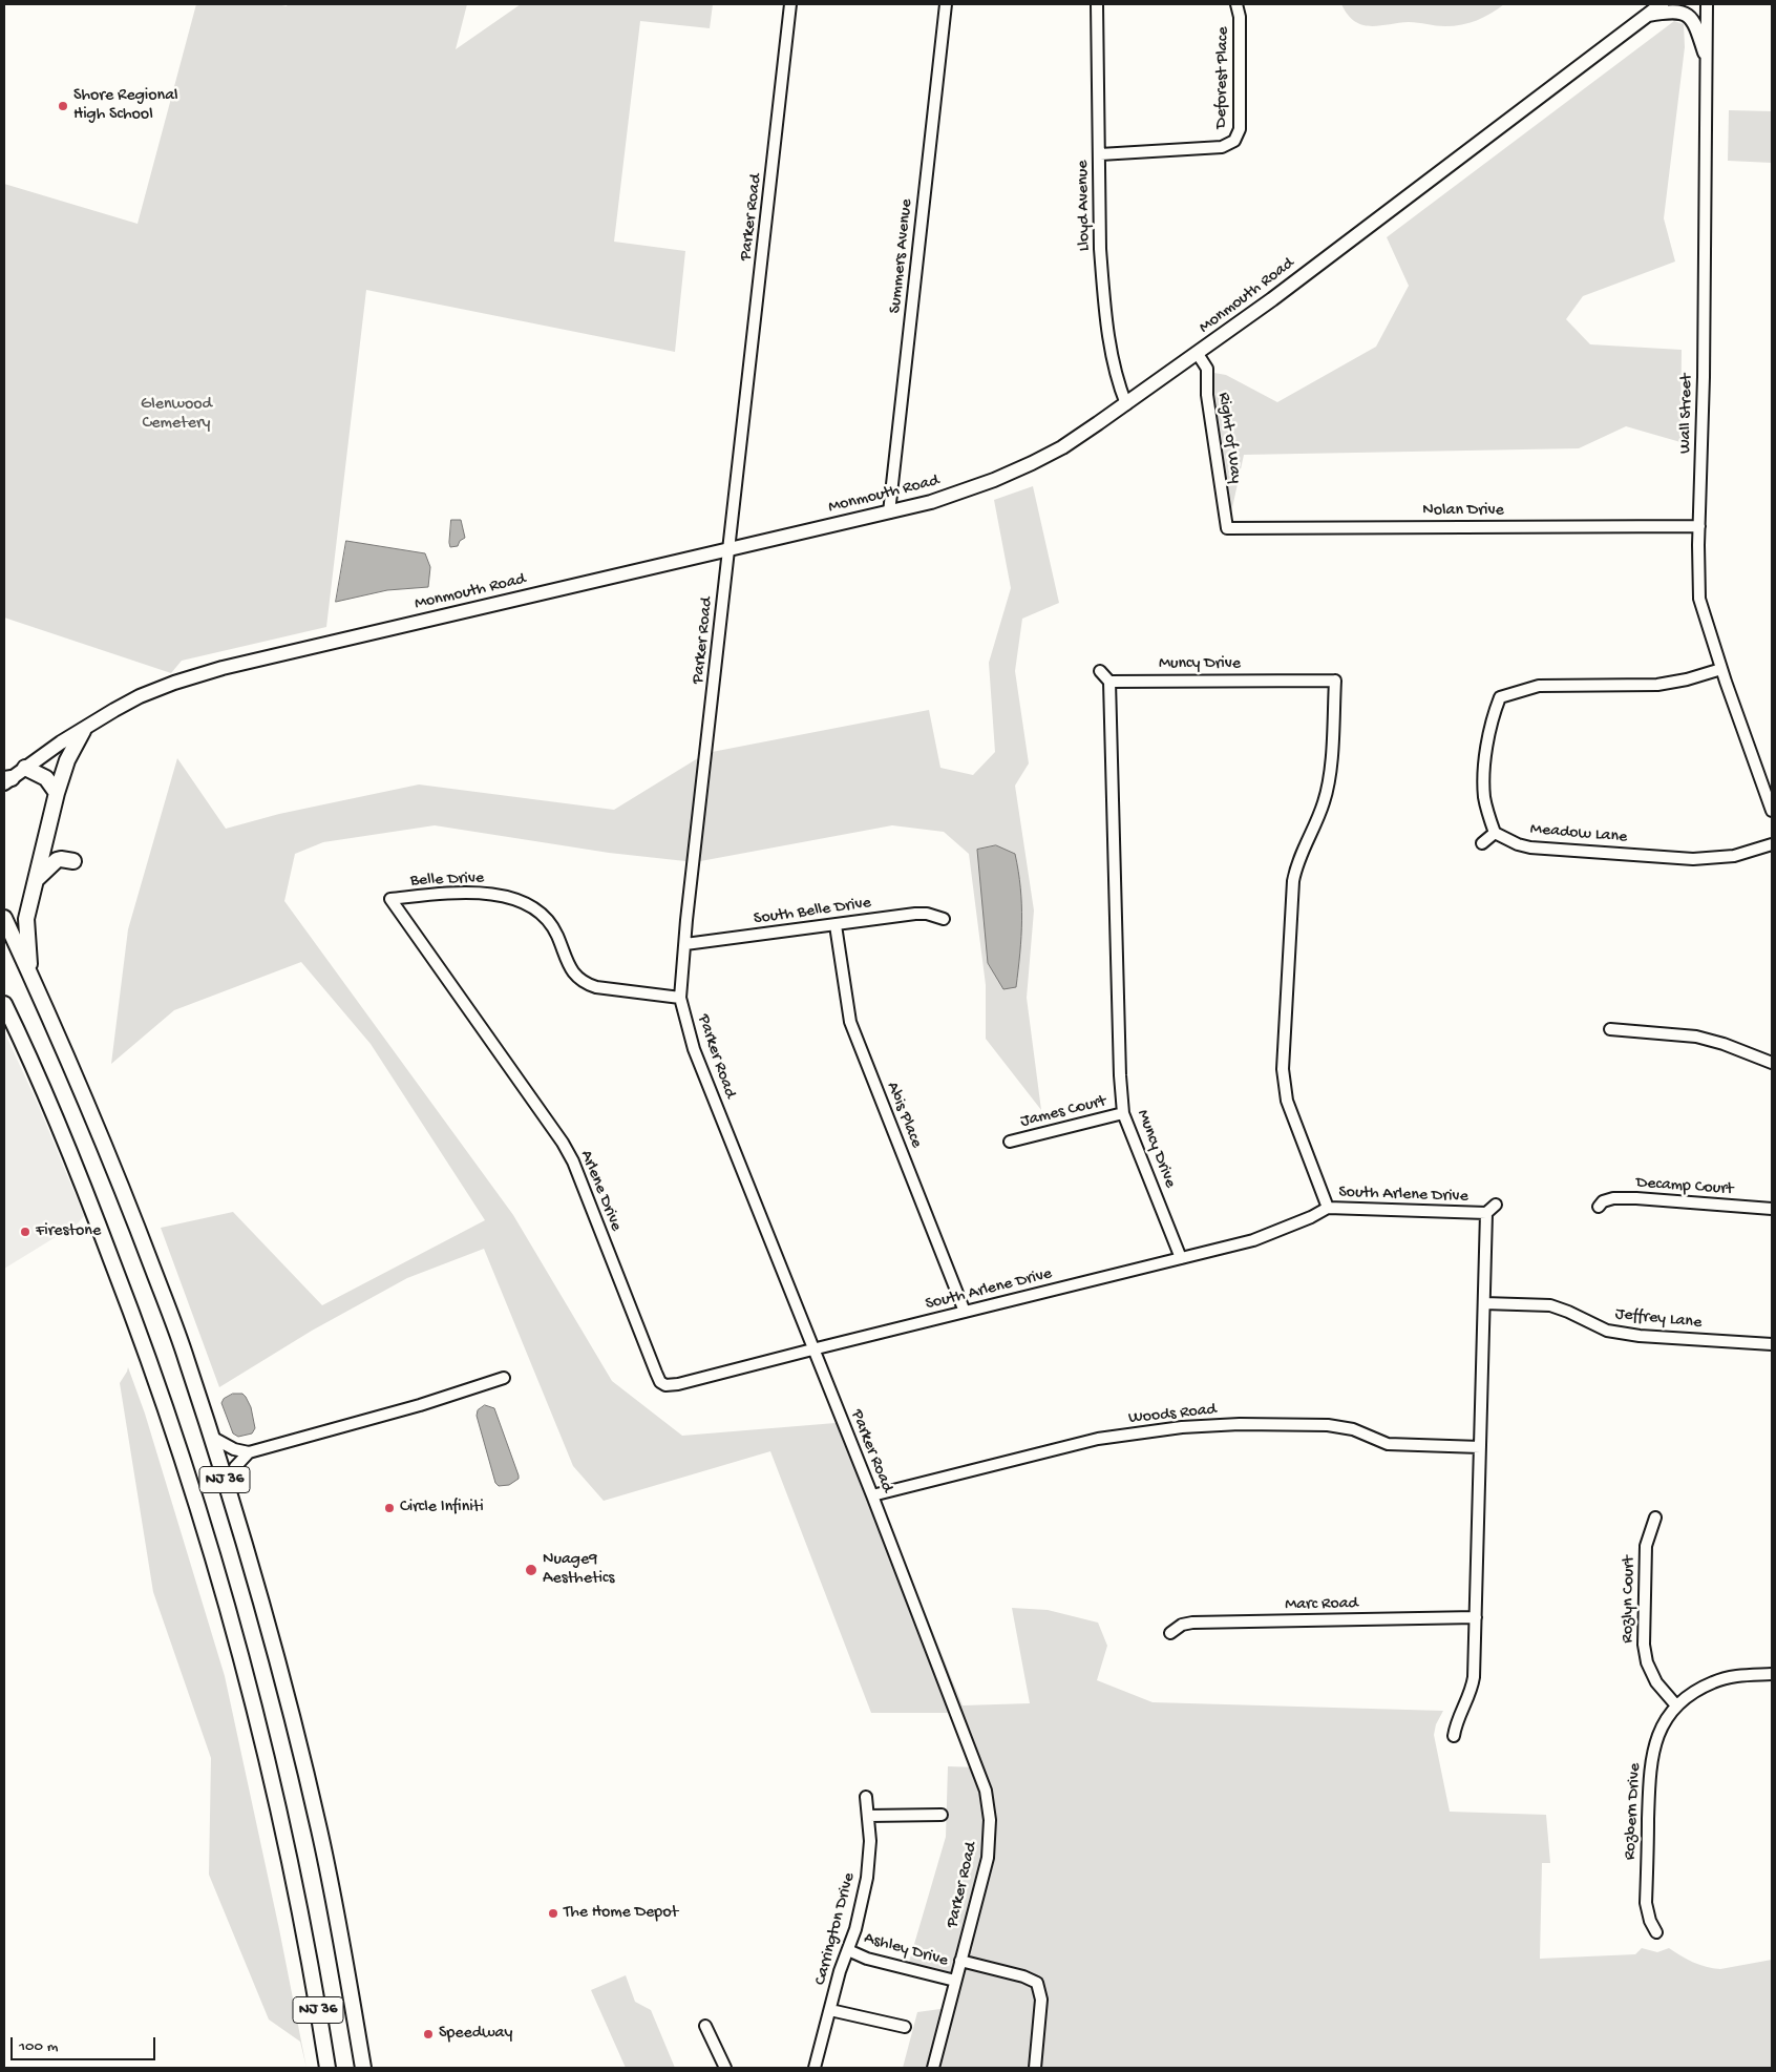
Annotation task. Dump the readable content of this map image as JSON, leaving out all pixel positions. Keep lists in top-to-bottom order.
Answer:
{
  "streets": {
    "highway": ["NJ 36"],
    "main road": ["Monmouth Road"],
    "street": [
      "Deforest Place",
      "Lloyd Avenue",
      "Parker Road",
      "Summers Avenue",
      "Wall Street",
      "Right of Way",
      "Nolan Drive",
      "Muncy Drive",
      "Meadow Lane",
      "Belle Drive",
      "South Belle Drive",
      "James Court",
      "Abis Place",
      "Decamp Court",
      "Arlene Drive",
      "South Arlene Drive",
      "Jeffrey Lane",
      "Woods Road",
      "Rozlyn Court",
      "Marc Road",
      "Rozbern Drive",
      "Carrington Drive",
      "Ashley Drive"
    ]
  },
  "crossings": [
    ["Deforest Place", "Lloyd Avenue"],
    ["Lloyd Avenue", "Monmouth Road"],
    ["Parker Road", "Monmouth Road"],
    ["Parker Road", "Belle Drive"],
    ["Parker Road", "South Belle Drive"],
    ["Parker Road", "Arlene Drive"],
    ["Parker Road", "South Arlene Drive"],
    ["Parker Road", "Woods Road"],
    ["Parker Road", "Ashley Drive"],
    ["Summers Avenue", "Monmouth Road"],
    ["Monmouth Road", "Right of Way"],
    ["Wall Street", "Nolan Drive"],
    ["Right of Way", "Nolan Drive"],
    ["Muncy Drive", "James Court"],
    ["Muncy Drive", "South Arlene Drive"],
    ["Belle Drive", "Arlene Drive"],
    ["South Belle Drive", "Abis Place"],
    ["Abis Place", "South Arlene Drive"],
    ["Arlene Drive", "South Arlene Drive"],
    ["South Arlene Drive", "Jeffrey Lane"],
    ["South Arlene Drive", "Woods Road"],
    ["South Arlene Drive", "Marc Road"],
    ["Rozlyn Court", "Rozbern Drive"],
    ["Carrington Drive", "Ashley Drive"]
  ],
  "parks": ["Glenwood Cemetery"],
  "places": [
    "Shore Regional High School",
    "Firestone",
    "Circle Infiniti",
    "Nuage9 Aesthetics",
    "The Home Depot",
    "Speedway"
  ],
  "scale_bar": "100 m"
}
